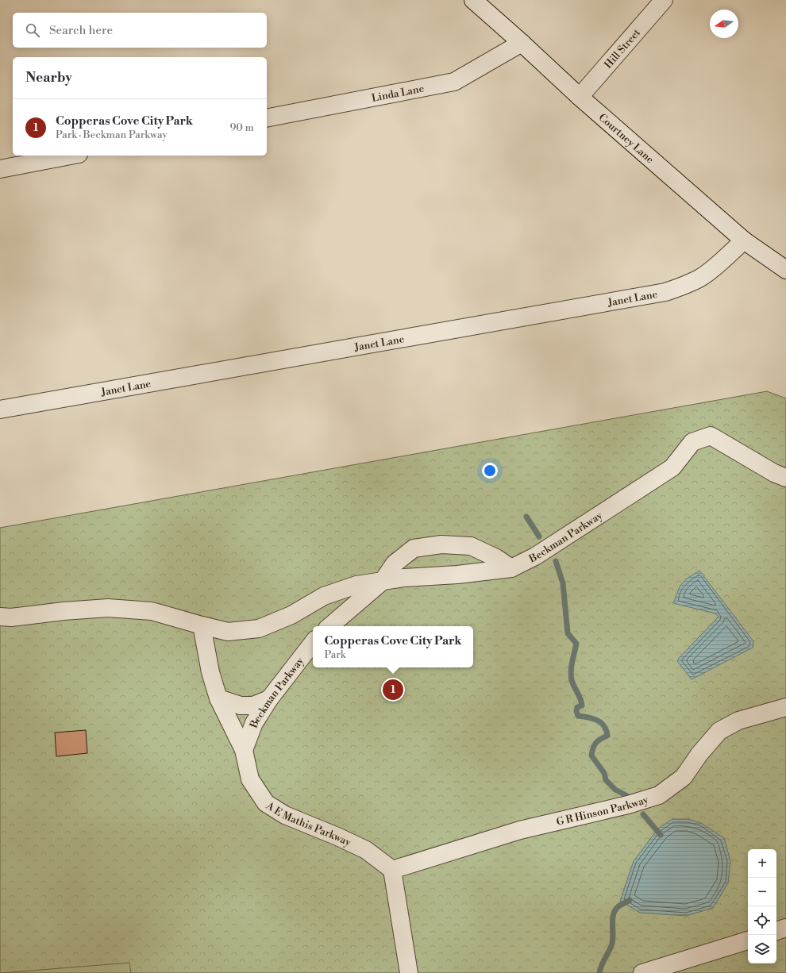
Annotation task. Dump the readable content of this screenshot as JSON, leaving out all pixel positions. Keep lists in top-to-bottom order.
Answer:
{
  "streets": {
    "street": [
      "Hill Street",
      "Linda Lane",
      "Courtney Lane",
      "Janet Lane",
      "Beckman Parkway",
      "G R Hinson Parkway",
      "A E Mathis Parkway"
    ]
  },
  "crossings": [
    ["Hill Street", "Courtney Lane"],
    ["Linda Lane", "Courtney Lane"],
    ["Courtney Lane", "Janet Lane"],
    ["Beckman Parkway", "A E Mathis Parkway"],
    ["G R Hinson Parkway", "A E Mathis Parkway"]
  ],
  "north": "left",
  "page": {
    "search": "Search here",
    "heading": "Nearby",
    "list": [
      {
        "mark": "1",
        "name": "Copperas Cove City Park",
        "note": "Park · Beckman Parkway",
        "value": "90 m"
      }
    ],
    "popup": ["Copperas Cove City Park", "Park"],
    "pins": "1",
    "map_buttons": ["+", "−"]
  }
}
